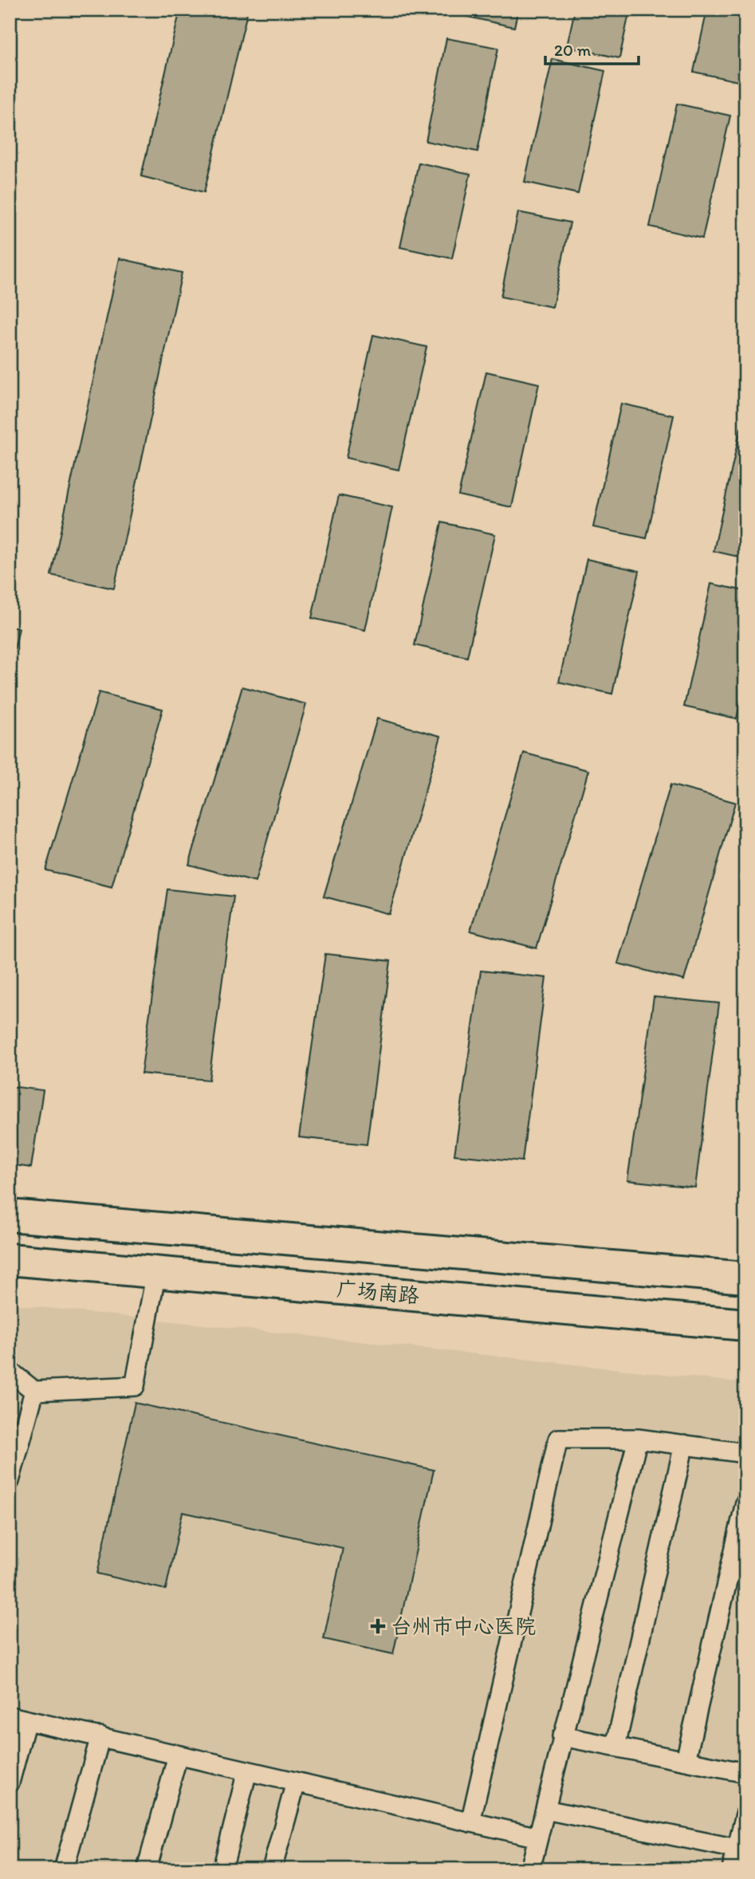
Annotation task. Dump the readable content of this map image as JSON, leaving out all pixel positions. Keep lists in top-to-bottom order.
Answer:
{
  "streets": {
    "main road": ["广场南路"]
  },
  "places": {
    "health": ["台州市中心医院"]
  },
  "scale_bar": "20 m"
}
